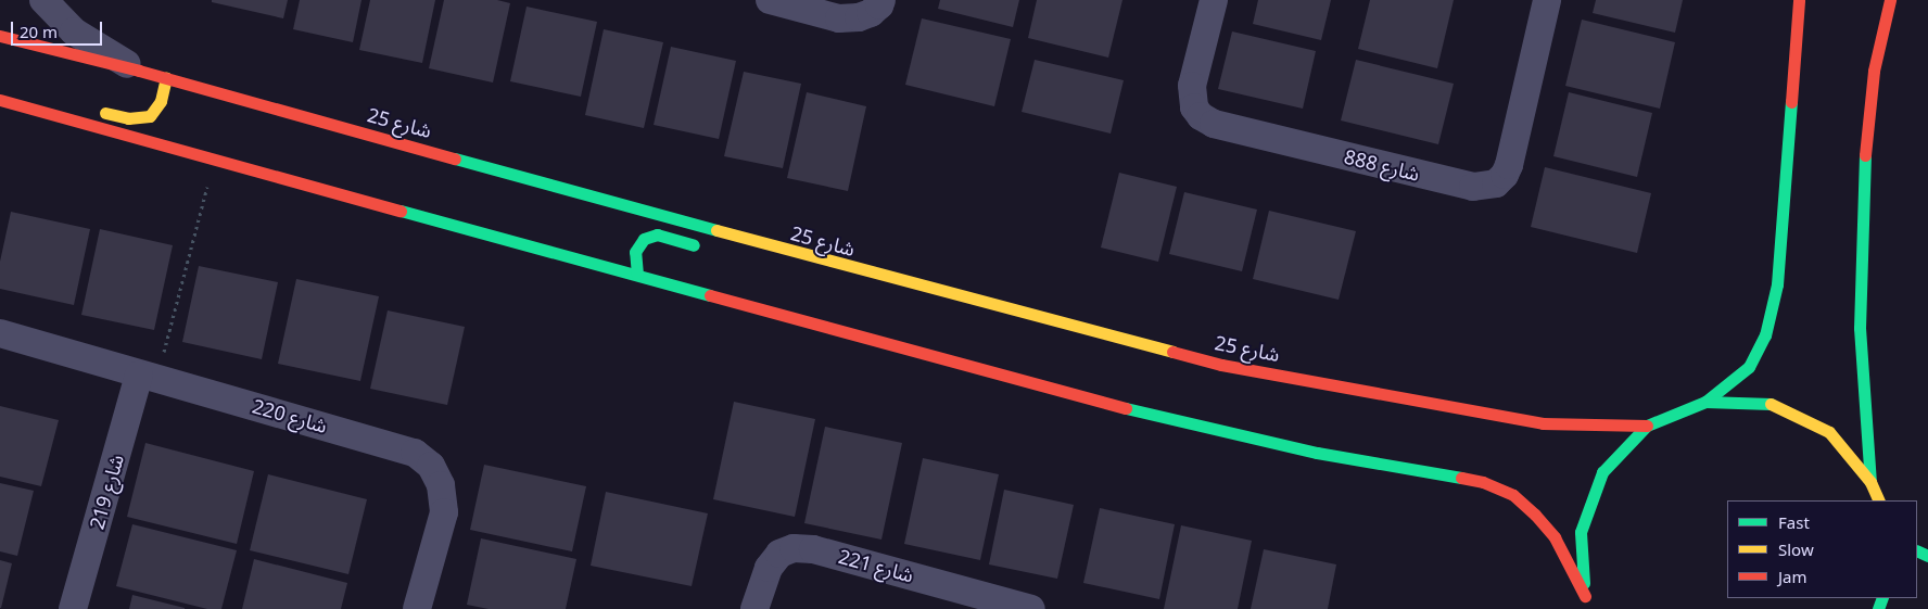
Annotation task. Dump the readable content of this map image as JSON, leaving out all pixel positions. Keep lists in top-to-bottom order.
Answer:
{
  "streets": {
    "street": [
      "شارع 25",
      "شارع 888",
      "شارع 220",
      "شارع 219",
      "شارع 221"
    ]
  },
  "crossings": [
    ["شارع 220", "شارع 219"]
  ],
  "legend": ["Fast", "Slow", "Jam"],
  "scale_bar": "20 m"
}
